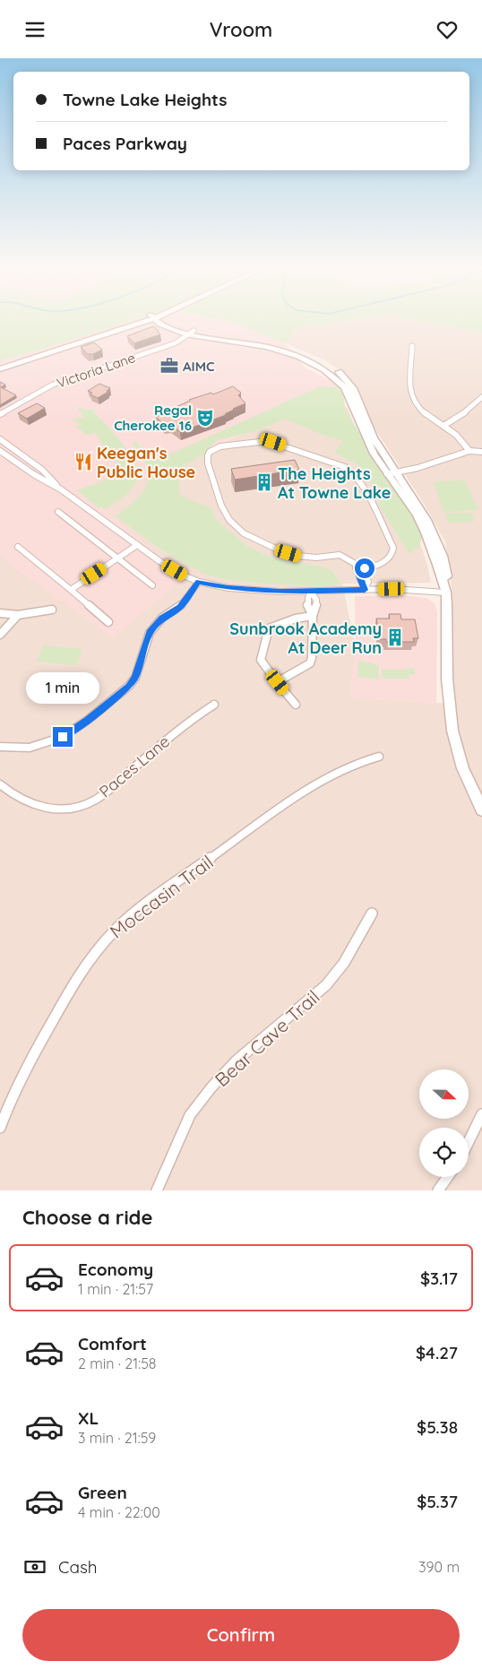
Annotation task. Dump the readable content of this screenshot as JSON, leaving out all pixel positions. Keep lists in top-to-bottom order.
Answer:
{
  "streets": {
    "street": [
      "Victoria Lane",
      "Paces Lane",
      "Moccasin Trail",
      "Bear Cave Trail"
    ]
  },
  "places": {
    "office": ["AIMC"],
    "theatre": ["Regal Cherokee 16"],
    "restaurant": ["Keegan's Public House"],
    "building": ["The Heights At Towne Lake", "Sunbrook Academy At Deer Run"]
  },
  "north": "right",
  "page": {
    "header": "Vroom",
    "banner": ["Towne Lake Heights", "Paces Parkway"],
    "bubble": "1 min",
    "heading": "Choose a ride",
    "list": [
      {
        "name": "Economy",
        "note": "1 min · 21:57",
        "value": "$3.17"
      },
      {
        "name": "Comfort",
        "note": "2 min · 21:58",
        "value": "$4.27"
      },
      {
        "name": "XL",
        "note": "3 min · 21:59",
        "value": "$5.38"
      },
      {
        "name": "Green",
        "note": "4 min · 22:00",
        "value": "$5.37"
      }
    ],
    "pay": ["Cash", "390 m"],
    "buttons": "Confirm"
  }
}
